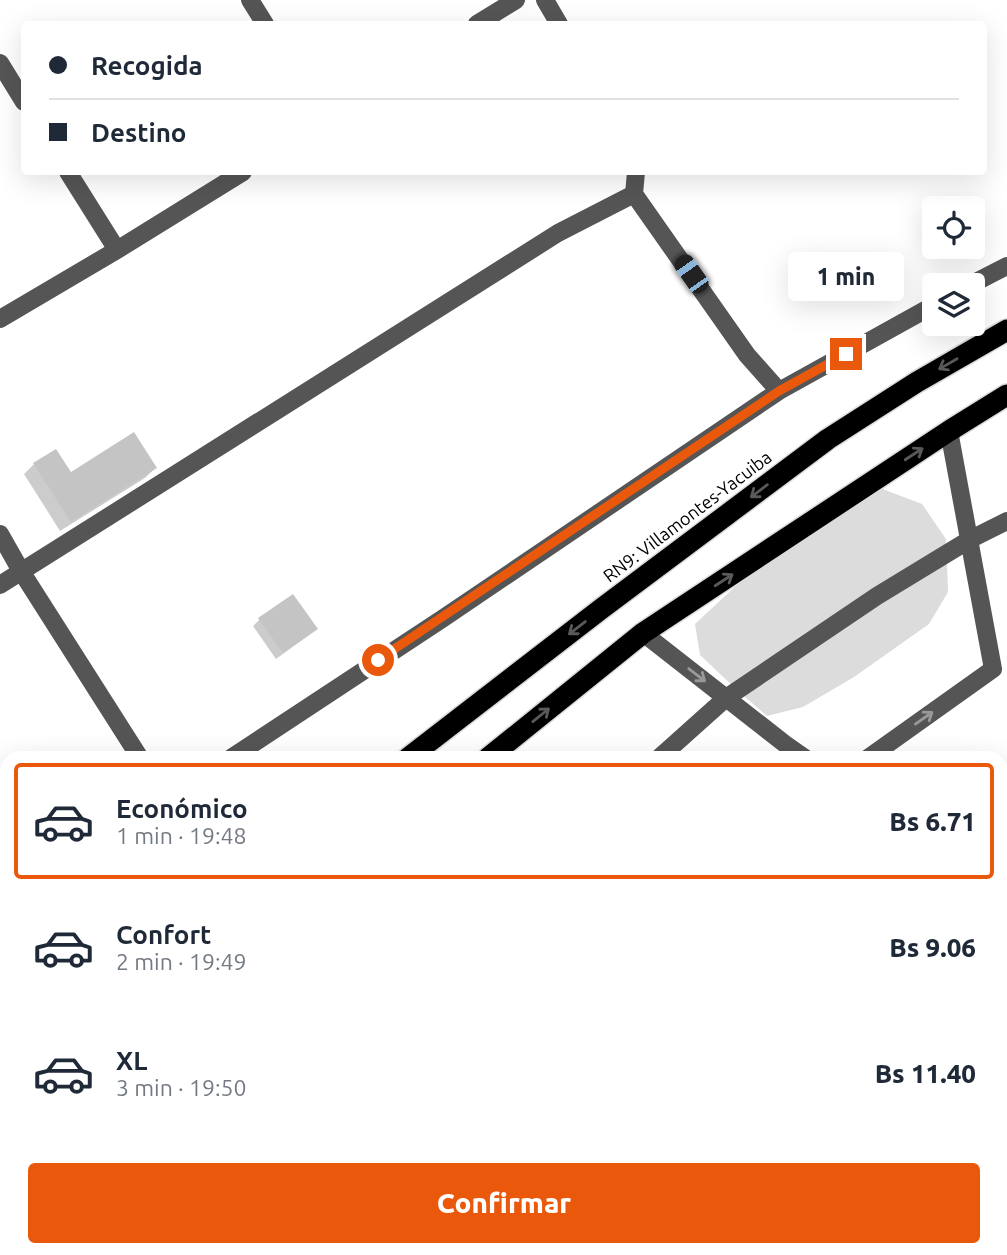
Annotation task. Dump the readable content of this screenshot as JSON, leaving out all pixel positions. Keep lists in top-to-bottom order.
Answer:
{
  "streets": {
    "highway": ["RN9: Villamontes-Yacuiba"]
  },
  "page": {
    "banner": ["Recogida", "Destino"],
    "bubble": "1 min",
    "list": [
      {
        "name": "Económico",
        "note": "1 min · 19:48",
        "value": "Bs 6.71"
      },
      {
        "name": "Confort",
        "note": "2 min · 19:49",
        "value": "Bs 9.06"
      },
      {
        "name": "XL",
        "note": "3 min · 19:50",
        "value": "Bs 11.40"
      }
    ],
    "buttons": "Confirmar"
  }
}
